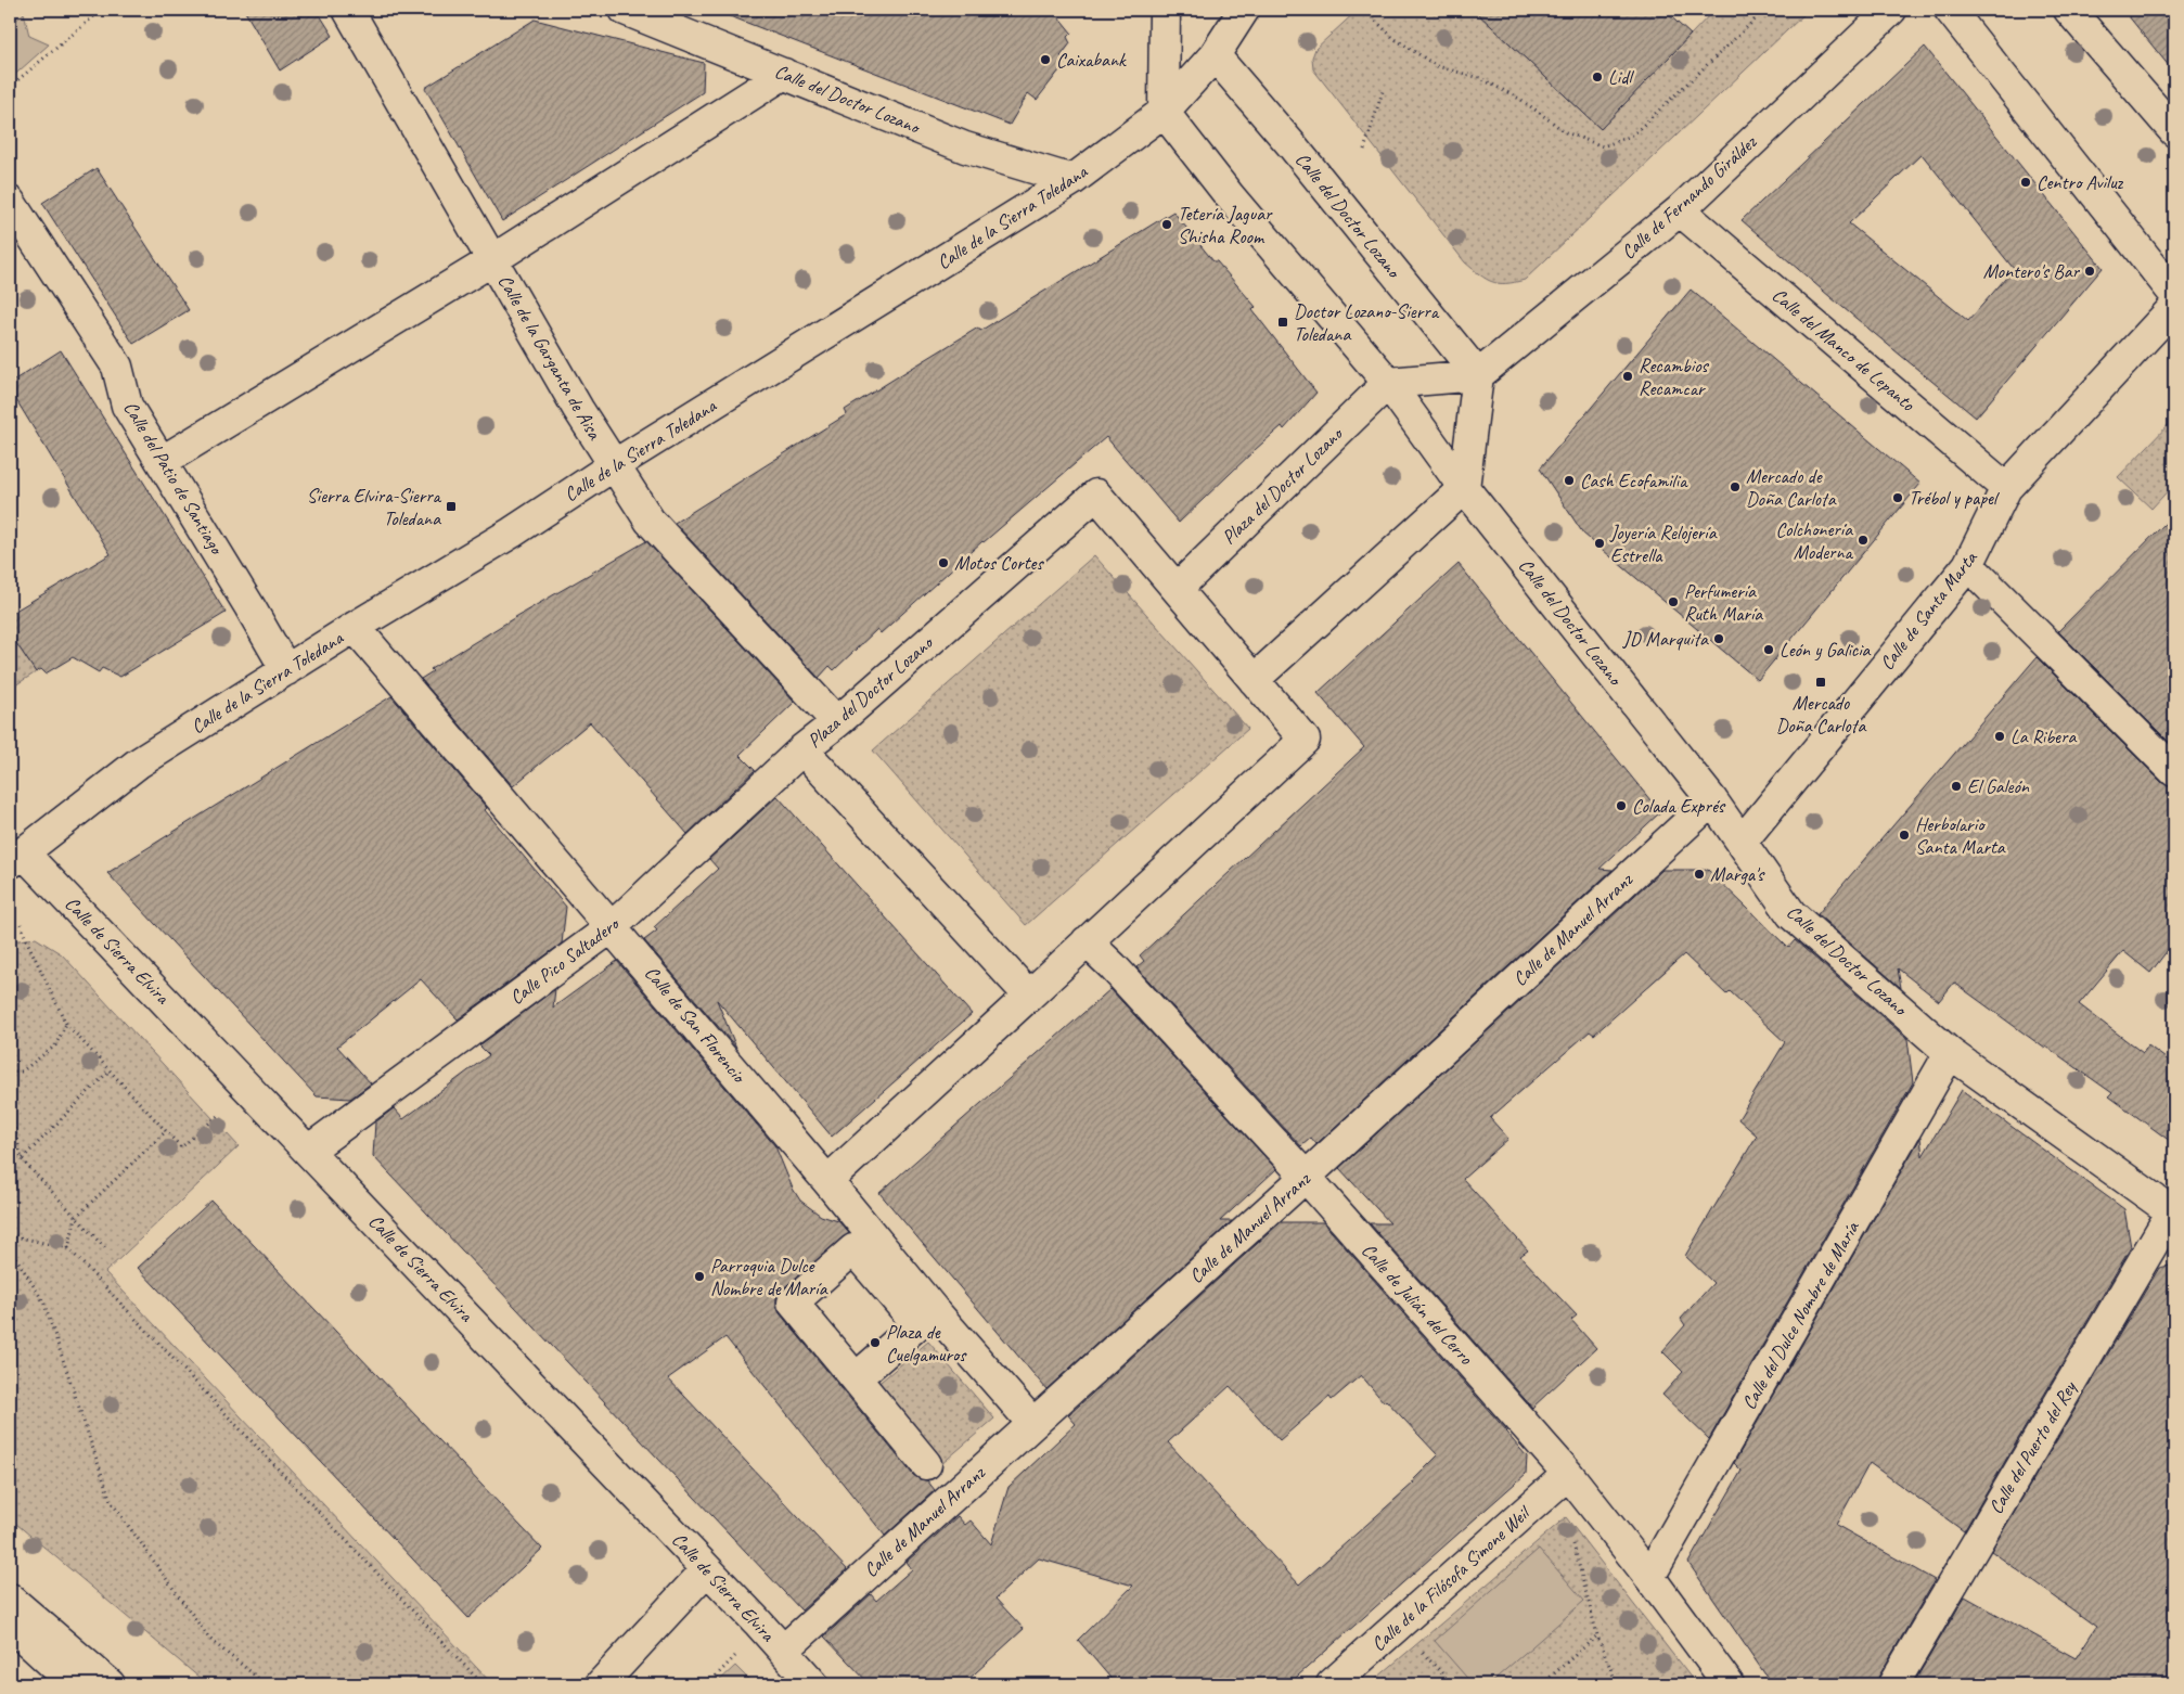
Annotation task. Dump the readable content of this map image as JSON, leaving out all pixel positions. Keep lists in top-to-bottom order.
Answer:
{
  "streets": {
    "main road": [
      "Calle del Doctor Lozano",
      "Calle de Fernando Giráldez",
      "Calle de la Sierra Toledana",
      "Calle del Manco de Lepanto",
      "Calle de la Garganta de Aisa",
      "Calle del Patio de Santiago",
      "Plaza del Doctor Lozano",
      "Calle de Santa Marta",
      "Calle de Manuel Arranz",
      "Calle de Sierra Elvira",
      "Calle Pico Saltadero",
      "Calle de San Florencio",
      "Calle de Julián del Cerro",
      "Calle del Dulce Nombre de María",
      "Calle del Puerto del Rey",
      "Calle de la Filósofa Simone Weil"
    ]
  },
  "crossings": [
    ["Calle del Doctor Lozano", "Calle de Fernando Giráldez"],
    ["Calle del Doctor Lozano", "Calle de la Sierra Toledana"],
    ["Calle del Doctor Lozano", "Plaza del Doctor Lozano"],
    ["Calle del Doctor Lozano", "Calle de Santa Marta"],
    ["Calle del Doctor Lozano", "Calle de Manuel Arranz"],
    ["Calle del Doctor Lozano", "Calle del Dulce Nombre de María"],
    ["Calle del Doctor Lozano", "Calle del Puerto del Rey"],
    ["Calle de Fernando Giráldez", "Calle del Manco de Lepanto"],
    ["Calle de la Sierra Toledana", "Calle de la Garganta de Aisa"],
    ["Calle de la Sierra Toledana", "Calle del Patio de Santiago"],
    ["Calle de la Sierra Toledana", "Calle de Sierra Elvira"],
    ["Calle de la Sierra Toledana", "Calle de San Florencio"],
    ["Calle del Manco de Lepanto", "Calle de Santa Marta"],
    ["Calle de la Garganta de Aisa", "Plaza del Doctor Lozano"],
    ["Plaza del Doctor Lozano", "Calle Pico Saltadero"],
    ["Plaza del Doctor Lozano", "Calle de San Florencio"],
    ["Plaza del Doctor Lozano", "Calle de Julián del Cerro"],
    ["Calle de Manuel Arranz", "Calle de Sierra Elvira"],
    ["Calle de Manuel Arranz", "Calle de San Florencio"],
    ["Calle de Manuel Arranz", "Calle de Julián del Cerro"],
    ["Calle de Sierra Elvira", "Calle Pico Saltadero"],
    ["Calle Pico Saltadero", "Calle de San Florencio"],
    ["Calle de Julián del Cerro", "Calle del Dulce Nombre de María"],
    ["Calle de Julián del Cerro", "Calle de la Filósofa Simone Weil"]
  ],
  "places": {
    "other": [
      "Caixabank",
      "Lidl",
      "Centro Aviluz",
      "Tetería Jaguar Shisha Room",
      "Montero's Bar",
      "Recambios Recamcar",
      "Cash Ecofamilia",
      "Mercado de Doña Carlota",
      "Trébol y papel",
      "Colchonería Moderna",
      "Joyería Relojería Estrella",
      "Motos Cortes",
      "Perfumería Ruth María",
      "JD Marquita",
      "León y Galicia",
      "La Ribera",
      "El Galeón",
      "Colada Exprés",
      "Herbolario Santa Marta",
      "Marga's",
      "Parroquia Dulce Nombre de María",
      "Plaza de Cuelgamuros"
    ],
    "transit": ["Doctor Lozano-Sierra Toledana", "Sierra Elvira-Sierra Toledana", "Mercado Doña Carlota"]
  }
}
